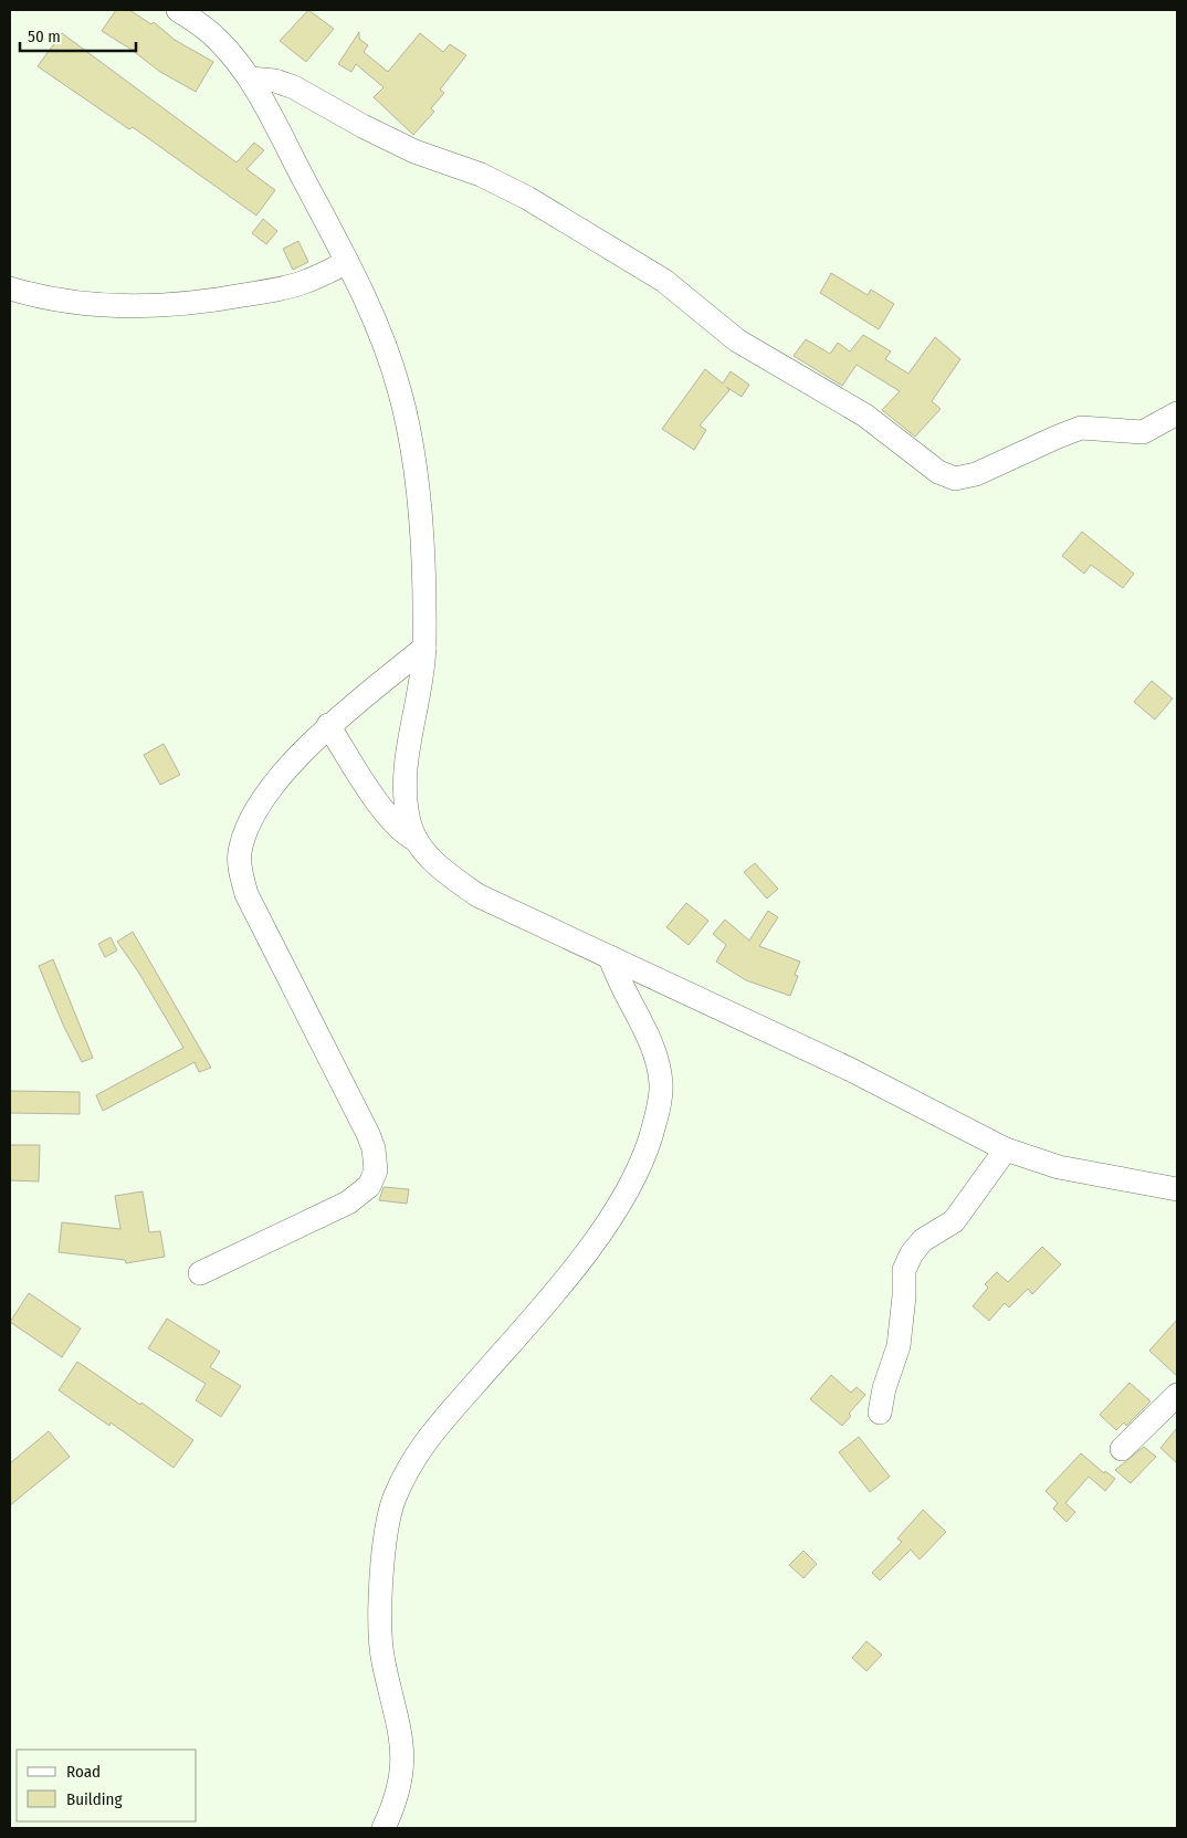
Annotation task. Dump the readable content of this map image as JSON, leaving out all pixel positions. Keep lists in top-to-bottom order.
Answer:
{
  "legend": ["Road", "Building"],
  "scale_bar": "50 m"
}
